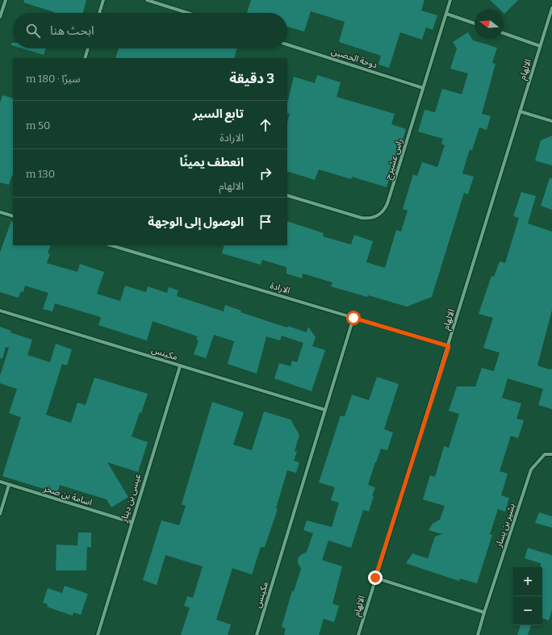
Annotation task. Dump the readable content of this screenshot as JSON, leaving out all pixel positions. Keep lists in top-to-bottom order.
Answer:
{
  "streets": {
    "street": [
      "دوحة الحصين",
      "الالهام",
      "راس عشيرج",
      "الارادة",
      "مكينس",
      "اسامة بن صخر",
      "عيسى بن دينار",
      "بشير بن يسار"
    ]
  },
  "crossings": [
    ["دوحة الحصين", "راس عشيرج"],
    ["الالهام", "الارادة"],
    ["الارادة", "مكينس"],
    ["مكينس", "عيسى بن دينار"],
    ["اسامة بن صخر", "عيسى بن دينار"]
  ],
  "north": "left",
  "page": {
    "search": "ابحث هنا",
    "heading": ["3 دقيقة", "سيرًا · 180 m"],
    "list": [
      ["تابع السير", "الارادة", "50 m"],
      ["انعطف يمينًا", "الالهام", "130 m"],
      "الوصول إلى الوجهة"
    ],
    "map_buttons": ["+", "−"]
  }
}
